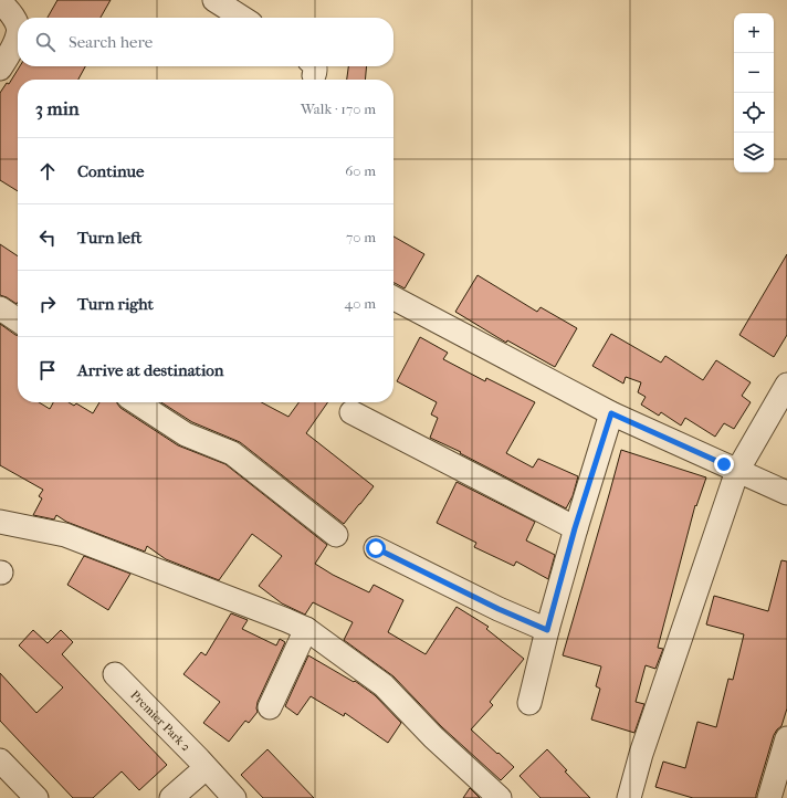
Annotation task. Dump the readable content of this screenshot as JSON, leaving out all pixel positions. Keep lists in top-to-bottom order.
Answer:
{
  "streets": {
    "street": ["Premier Park 2"]
  },
  "page": {
    "map_buttons": ["+", "−"],
    "search": "Search here",
    "heading": ["3 min", "Walk · 170 m"],
    "list": [
      ["Continue", "60 m"],
      ["Turn left", "70 m"],
      ["Turn right", "40 m"],
      "Arrive at destination"
    ]
  }
}
